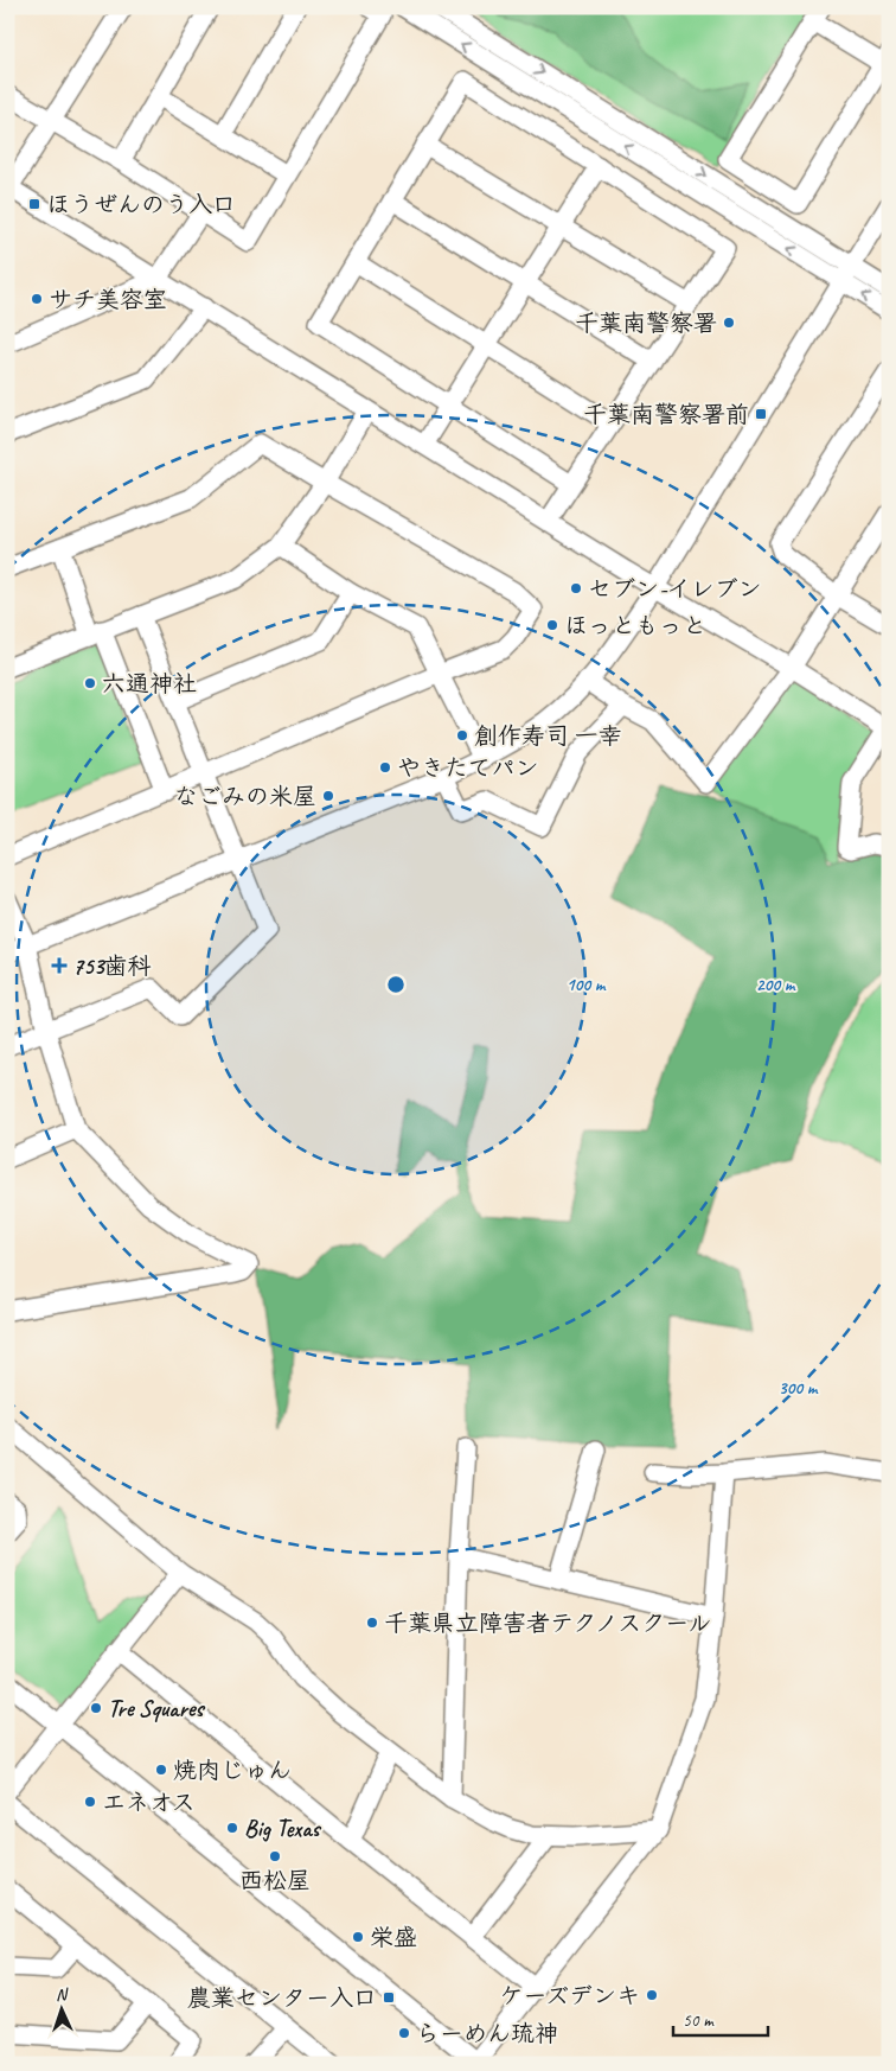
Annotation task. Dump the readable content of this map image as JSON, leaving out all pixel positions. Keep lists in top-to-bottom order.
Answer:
{
  "places": {
    "transit": ["ほうぜんのう入口", "千葉南警察署前", "農業センター入口"],
    "other": [
      "サチ美容室",
      "千葉南警察署",
      "セブン-イレブン",
      "ほっともっと",
      "六通神社",
      "創作寿司 一幸",
      "やきたてパン",
      "なごみの米屋",
      "千葉県立障害者テクノスクール",
      "Tre Squares",
      "焼肉じゅん",
      "エネオス",
      "Big Texas",
      "西松屋",
      "栄盛",
      "ケーズデンキ",
      "らーめん琉神"
    ],
    "health": ["753歯科"]
  },
  "scale_bar": "50 m",
  "north": "top",
  "rings": ["100 m", "200 m", "300 m"]
}
